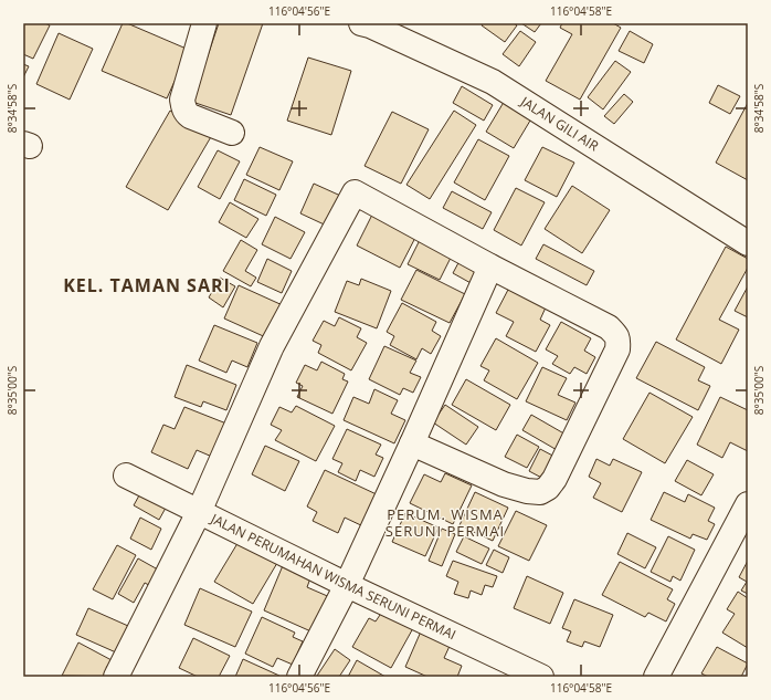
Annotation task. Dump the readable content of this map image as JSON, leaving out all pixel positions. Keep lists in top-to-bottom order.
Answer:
{
  "streets": {
    "street": ["JALAN GILI AIR", "JALAN PERUMAHAN WISMA SERUNI PERMAI"]
  },
  "districts": ["KEL. TAMAN SARI", "PERUM. WISMA SERUNI PERMAI"],
  "coordinates": [
    "116°04'56\"E",
    "116°04'58\"E",
    "8°34'58\"S",
    "8°35'00\"S"
  ]
}
